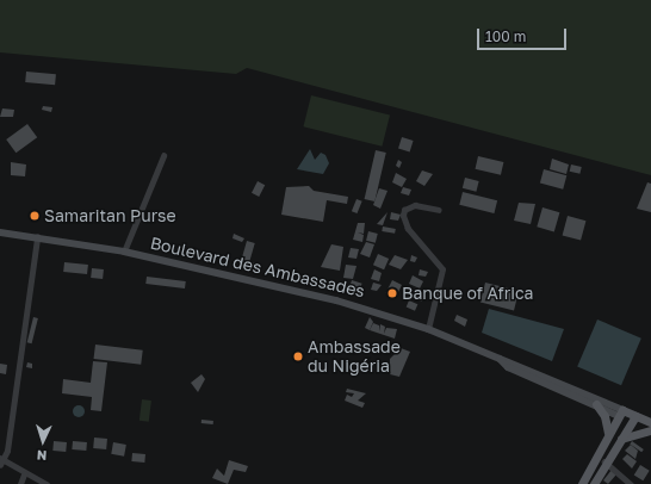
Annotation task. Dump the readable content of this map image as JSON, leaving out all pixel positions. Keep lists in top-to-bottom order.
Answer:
{
  "streets": {
    "main road": ["Boulevard des Ambassades"]
  },
  "places": ["Samaritan Purse", "Banque of Africa", "Ambassade du Nigéria"],
  "scale_bar": "100 m",
  "north": "bottom"
}
